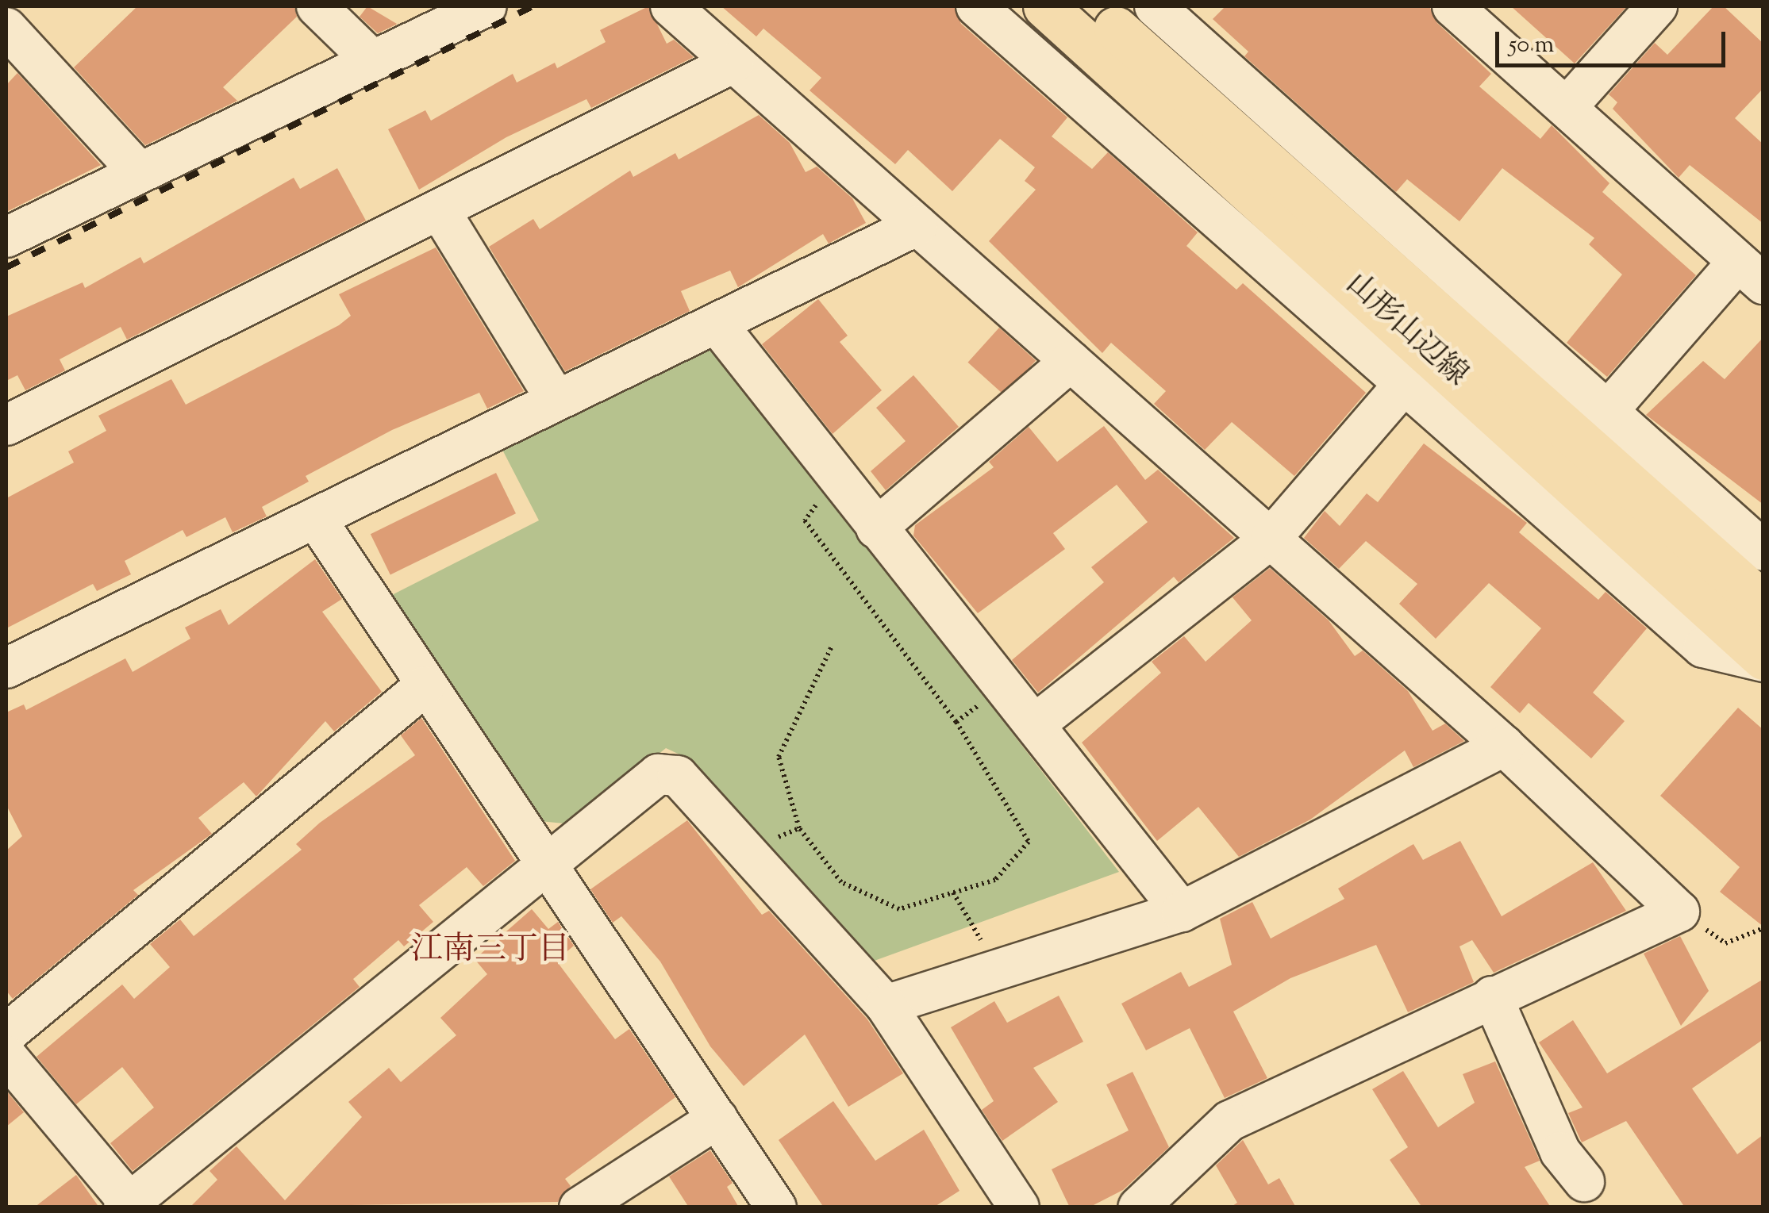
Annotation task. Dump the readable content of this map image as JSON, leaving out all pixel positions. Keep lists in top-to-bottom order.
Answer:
{
  "streets": {
    "main road": ["山形山辺線"]
  },
  "districts": ["江南三丁目"],
  "scale_bar": "50 m"
}
